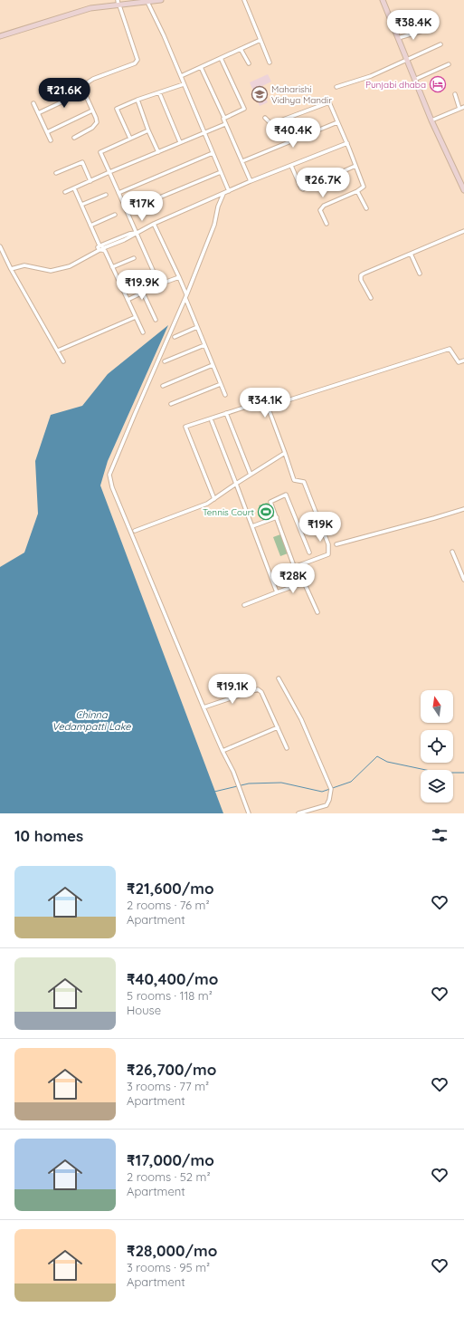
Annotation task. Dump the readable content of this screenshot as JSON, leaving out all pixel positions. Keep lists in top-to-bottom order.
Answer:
{
  "water": ["Chinna Vedampatti Lake"],
  "places": {
    "hotel": ["Punjabi dhaba"],
    "school or university": ["Maharishi Vidhya Mandir"],
    "sports": ["Tennis Court"]
  },
  "north": "top",
  "page": {
    "price": [
      "₹38.4K",
      "₹21.6K",
      "₹40.4K",
      "₹26.7K",
      "₹17K",
      "₹19.9K",
      "₹34.1K",
      "₹19K",
      "₹28K",
      "₹19.1K"
    ],
    "heading": "10 homes",
    "list": [
      {
        "name": "₹21,600/mo",
        "note": "2 rooms · 76 m² · Apartment"
      },
      {
        "name": "₹40,400/mo",
        "note": "5 rooms · 118 m² · House"
      },
      {
        "name": "₹26,700/mo",
        "note": "3 rooms · 77 m² · Apartment"
      },
      {
        "name": "₹17,000/mo",
        "note": "2 rooms · 52 m² · Apartment"
      },
      {
        "name": "₹28,000/mo",
        "note": "3 rooms · 95 m² · Apartment"
      }
    ]
  }
}
